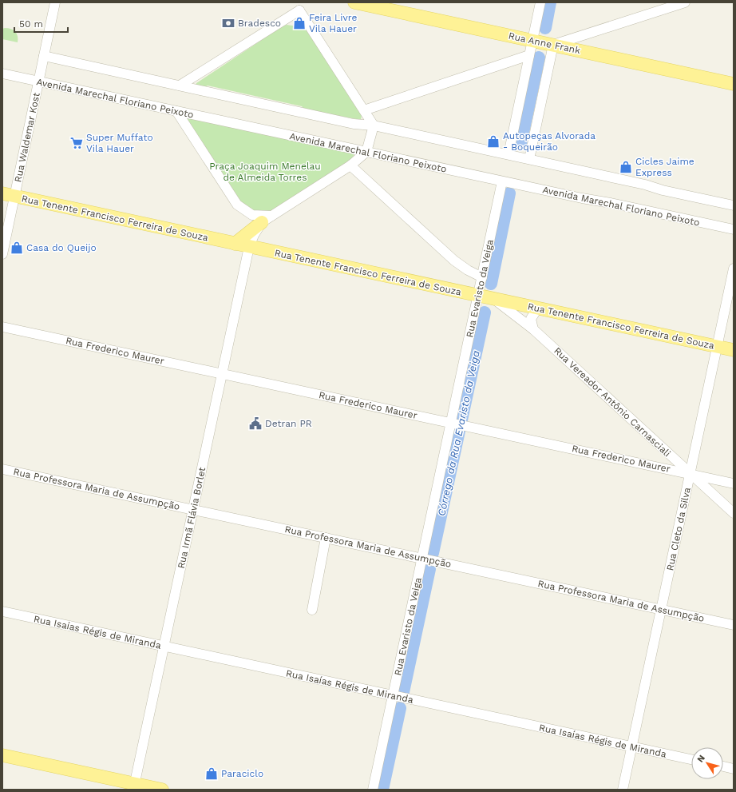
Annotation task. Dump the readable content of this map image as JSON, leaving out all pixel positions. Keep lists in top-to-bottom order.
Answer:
{
  "streets": {
    "main road": ["Rua Anne Frank", "Rua Tenente Francisco Ferreira de Souza"],
    "street": [
      "Avenida Marechal Floriano Peixoto",
      "Rua Waldemar Kost",
      "Rua Evaristo da Veiga",
      "Rua Frederico Maurer",
      "Rua Vereador Antônio Carnasciali",
      "Rua Professora Maria de Assumpção",
      "Rua Irmã Flávia Borlet",
      "Rua Cleto da Silva",
      "Rua Isaías Régis de Miranda"
    ]
  },
  "crossings": [
    ["Avenida Marechal Floriano Peixoto", "Rua Waldemar Kost"],
    ["Avenida Marechal Floriano Peixoto", "Rua Evaristo da Veiga"],
    ["Rua Waldemar Kost", "Rua Tenente Francisco Ferreira de Souza"],
    ["Rua Tenente Francisco Ferreira de Souza", "Rua Evaristo da Veiga"],
    ["Rua Tenente Francisco Ferreira de Souza", "Rua Vereador Antônio Carnasciali"],
    ["Rua Tenente Francisco Ferreira de Souza", "Rua Irmã Flávia Borlet"],
    ["Rua Tenente Francisco Ferreira de Souza", "Rua Cleto da Silva"],
    ["Rua Evaristo da Veiga", "Rua Frederico Maurer"],
    ["Rua Evaristo da Veiga", "Rua Professora Maria de Assumpção"],
    ["Rua Evaristo da Veiga", "Rua Isaías Régis de Miranda"],
    ["Rua Frederico Maurer", "Rua Vereador Antônio Carnasciali"],
    ["Rua Frederico Maurer", "Rua Irmã Flávia Borlet"],
    ["Rua Frederico Maurer", "Rua Cleto da Silva"],
    ["Rua Vereador Antônio Carnasciali", "Rua Cleto da Silva"],
    ["Rua Professora Maria de Assumpção", "Rua Irmã Flávia Borlet"],
    ["Rua Professora Maria de Assumpção", "Rua Cleto da Silva"],
    ["Rua Irmã Flávia Borlet", "Rua Isaías Régis de Miranda"],
    ["Rua Cleto da Silva", "Rua Isaías Régis de Miranda"]
  ],
  "water": ["Córrego da Rua Evaristo da Veiga"],
  "parks": ["Praça Joaquim Menelau de Almeida Torres"],
  "places": {
    "bank": ["Bradesco"],
    "shop": [
      "Feira Livre Vila Hauer",
      "Autopeças Alvorada - Boqueirão",
      "Cicles Jaime Express",
      "Casa do Queijo",
      "Paraciclo"
    ],
    "supermarket": ["Super Muffato Vila Hauer"],
    "public building": ["Detran PR"]
  },
  "scale_bar": "50 m",
  "north": "top left"
}
